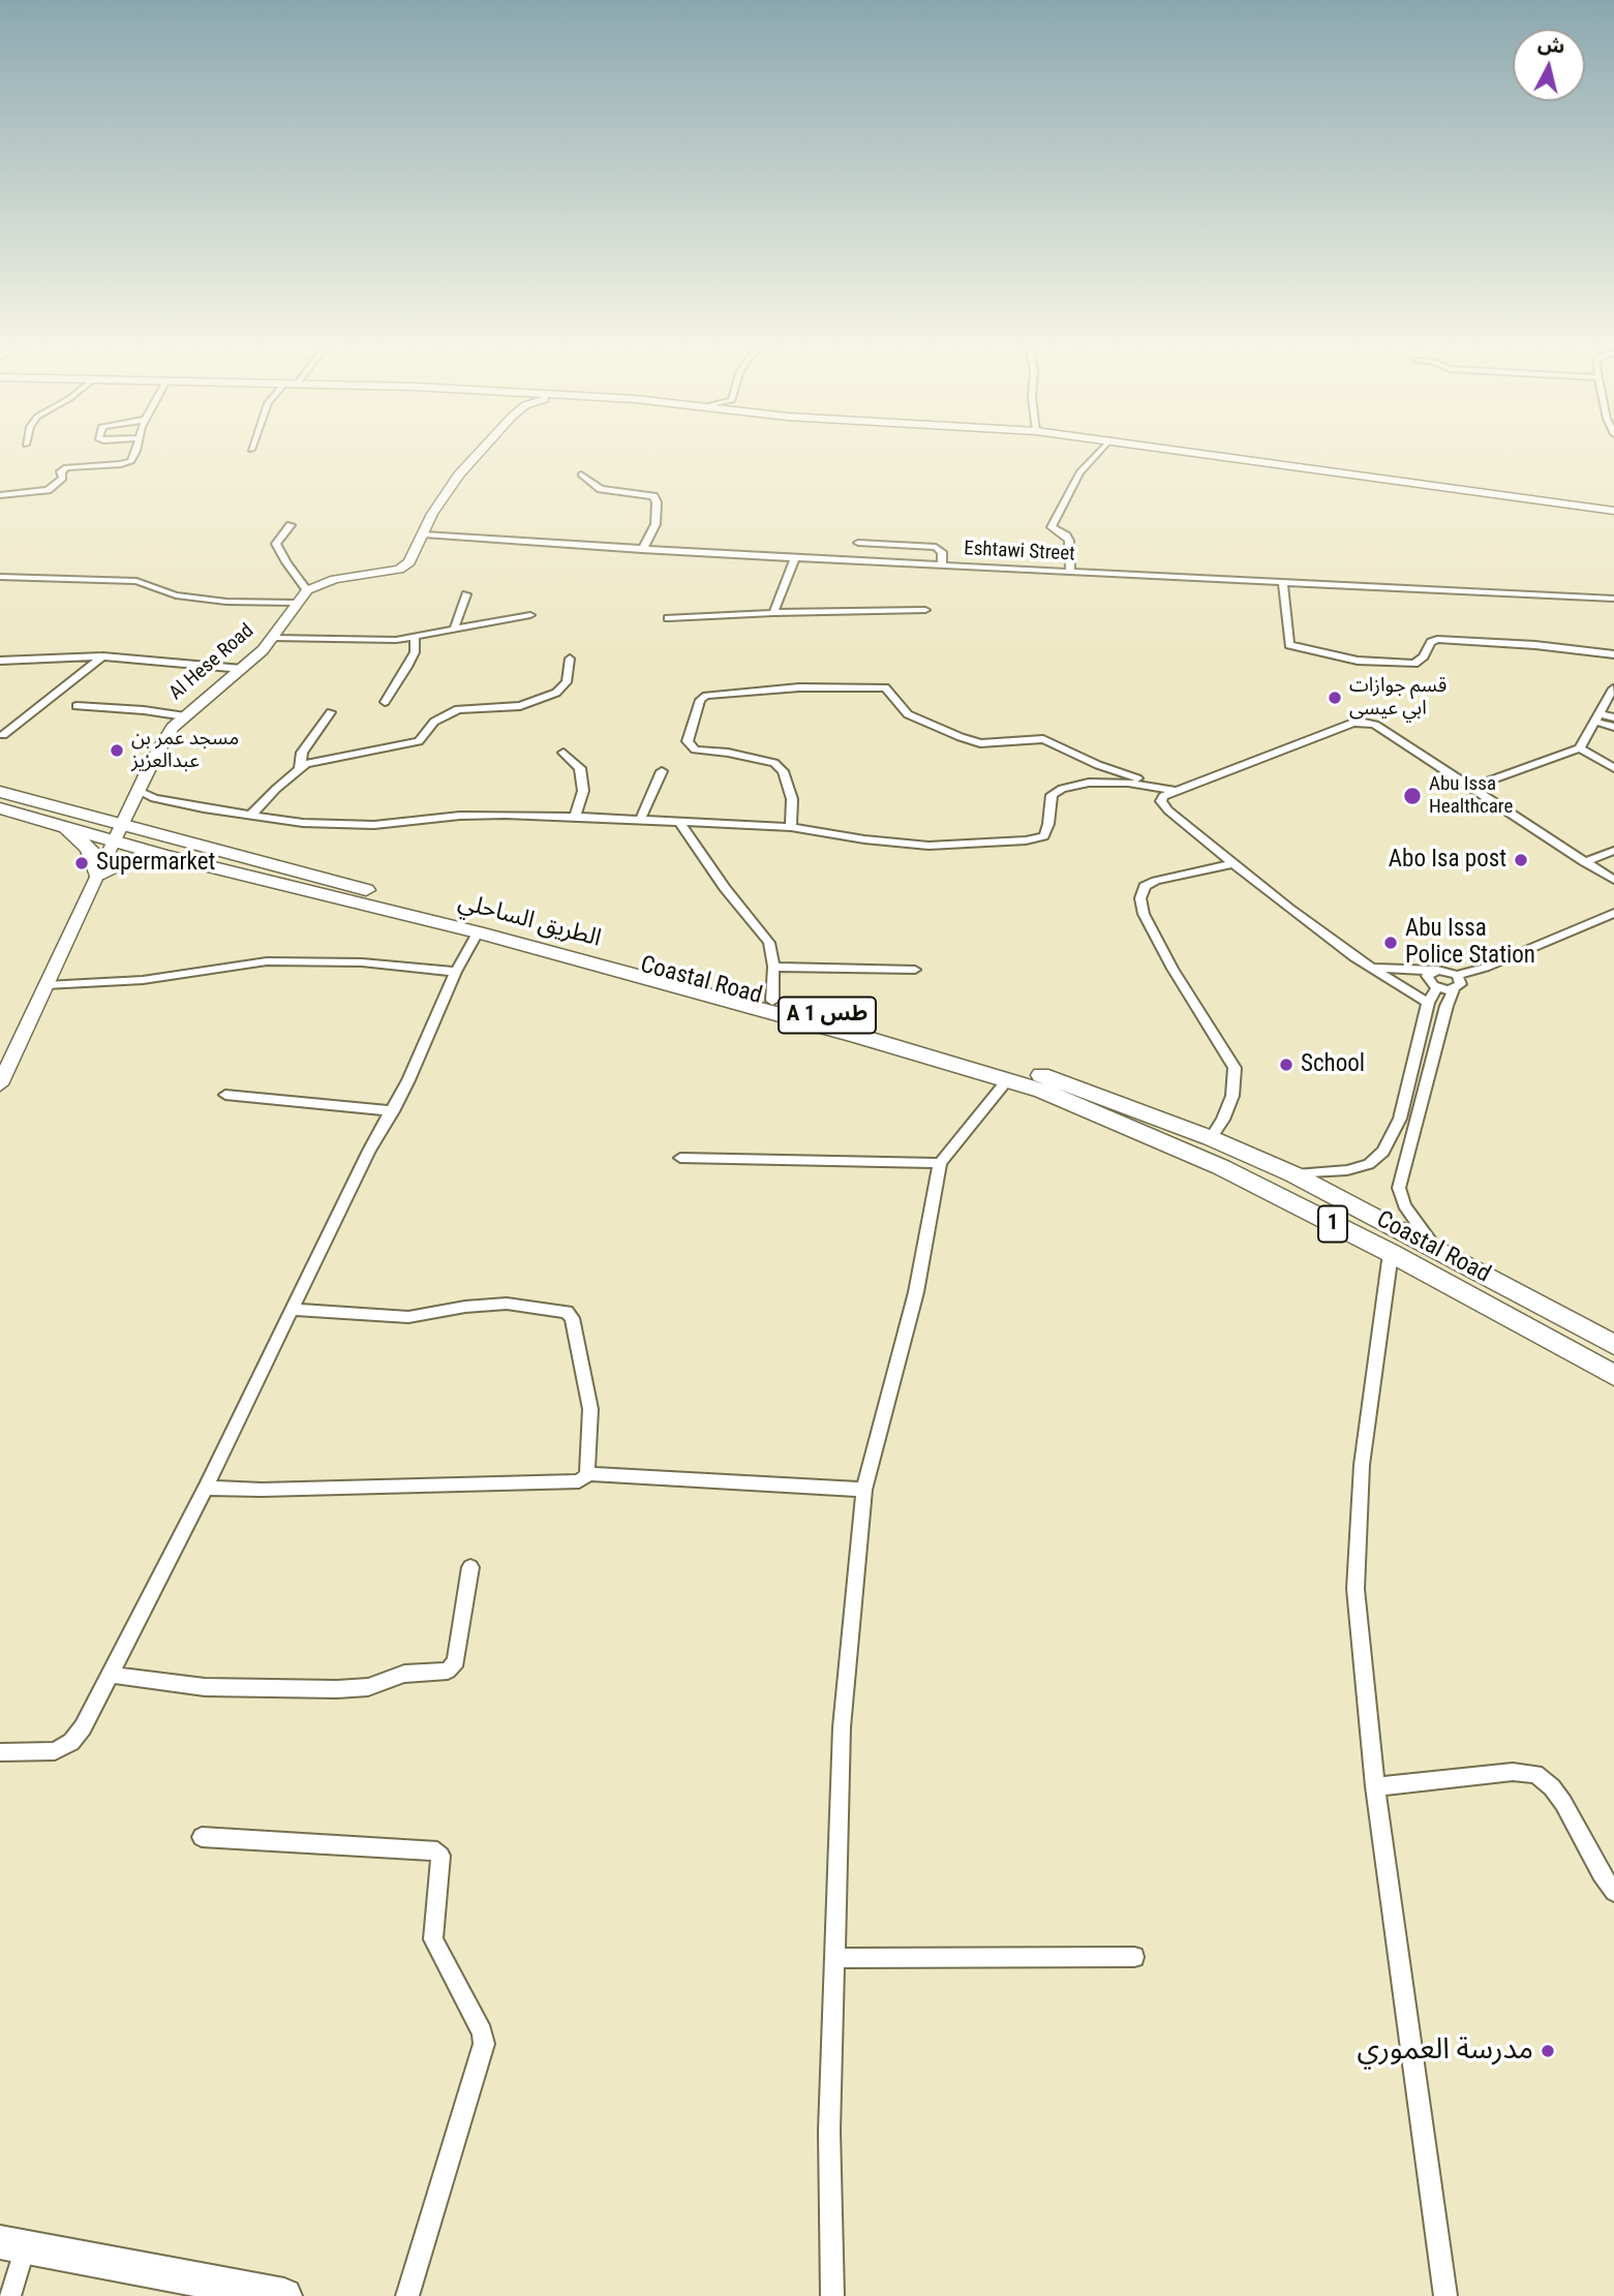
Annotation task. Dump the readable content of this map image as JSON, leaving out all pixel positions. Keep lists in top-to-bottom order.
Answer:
{
  "streets": {
    "highway": [
      "الطريق الساحلي",
      "Coastal Road",
      "A 1 طس",
      "1"
    ],
    "street": ["Eshtawi Street", "Al Hese Road"]
  },
  "crossings": [
    ["Eshtawi Street", "Al Hese Road"],
    ["Al Hese Road", "الطريق الساحلي"],
    ["Al Hese Road", "Coastal Road"],
    ["الطريق الساحلي", "Coastal Road"]
  ],
  "places": [
    "قسم جوازات ابي عيسى",
    "مسجد عمر بن عبدالعزيز",
    "Abu Issa Healthcare",
    "Abo Isa post",
    "Supermarket",
    "Abu Issa Police Station",
    "School",
    "مدرسة العموري"
  ],
  "north": "top"
}
